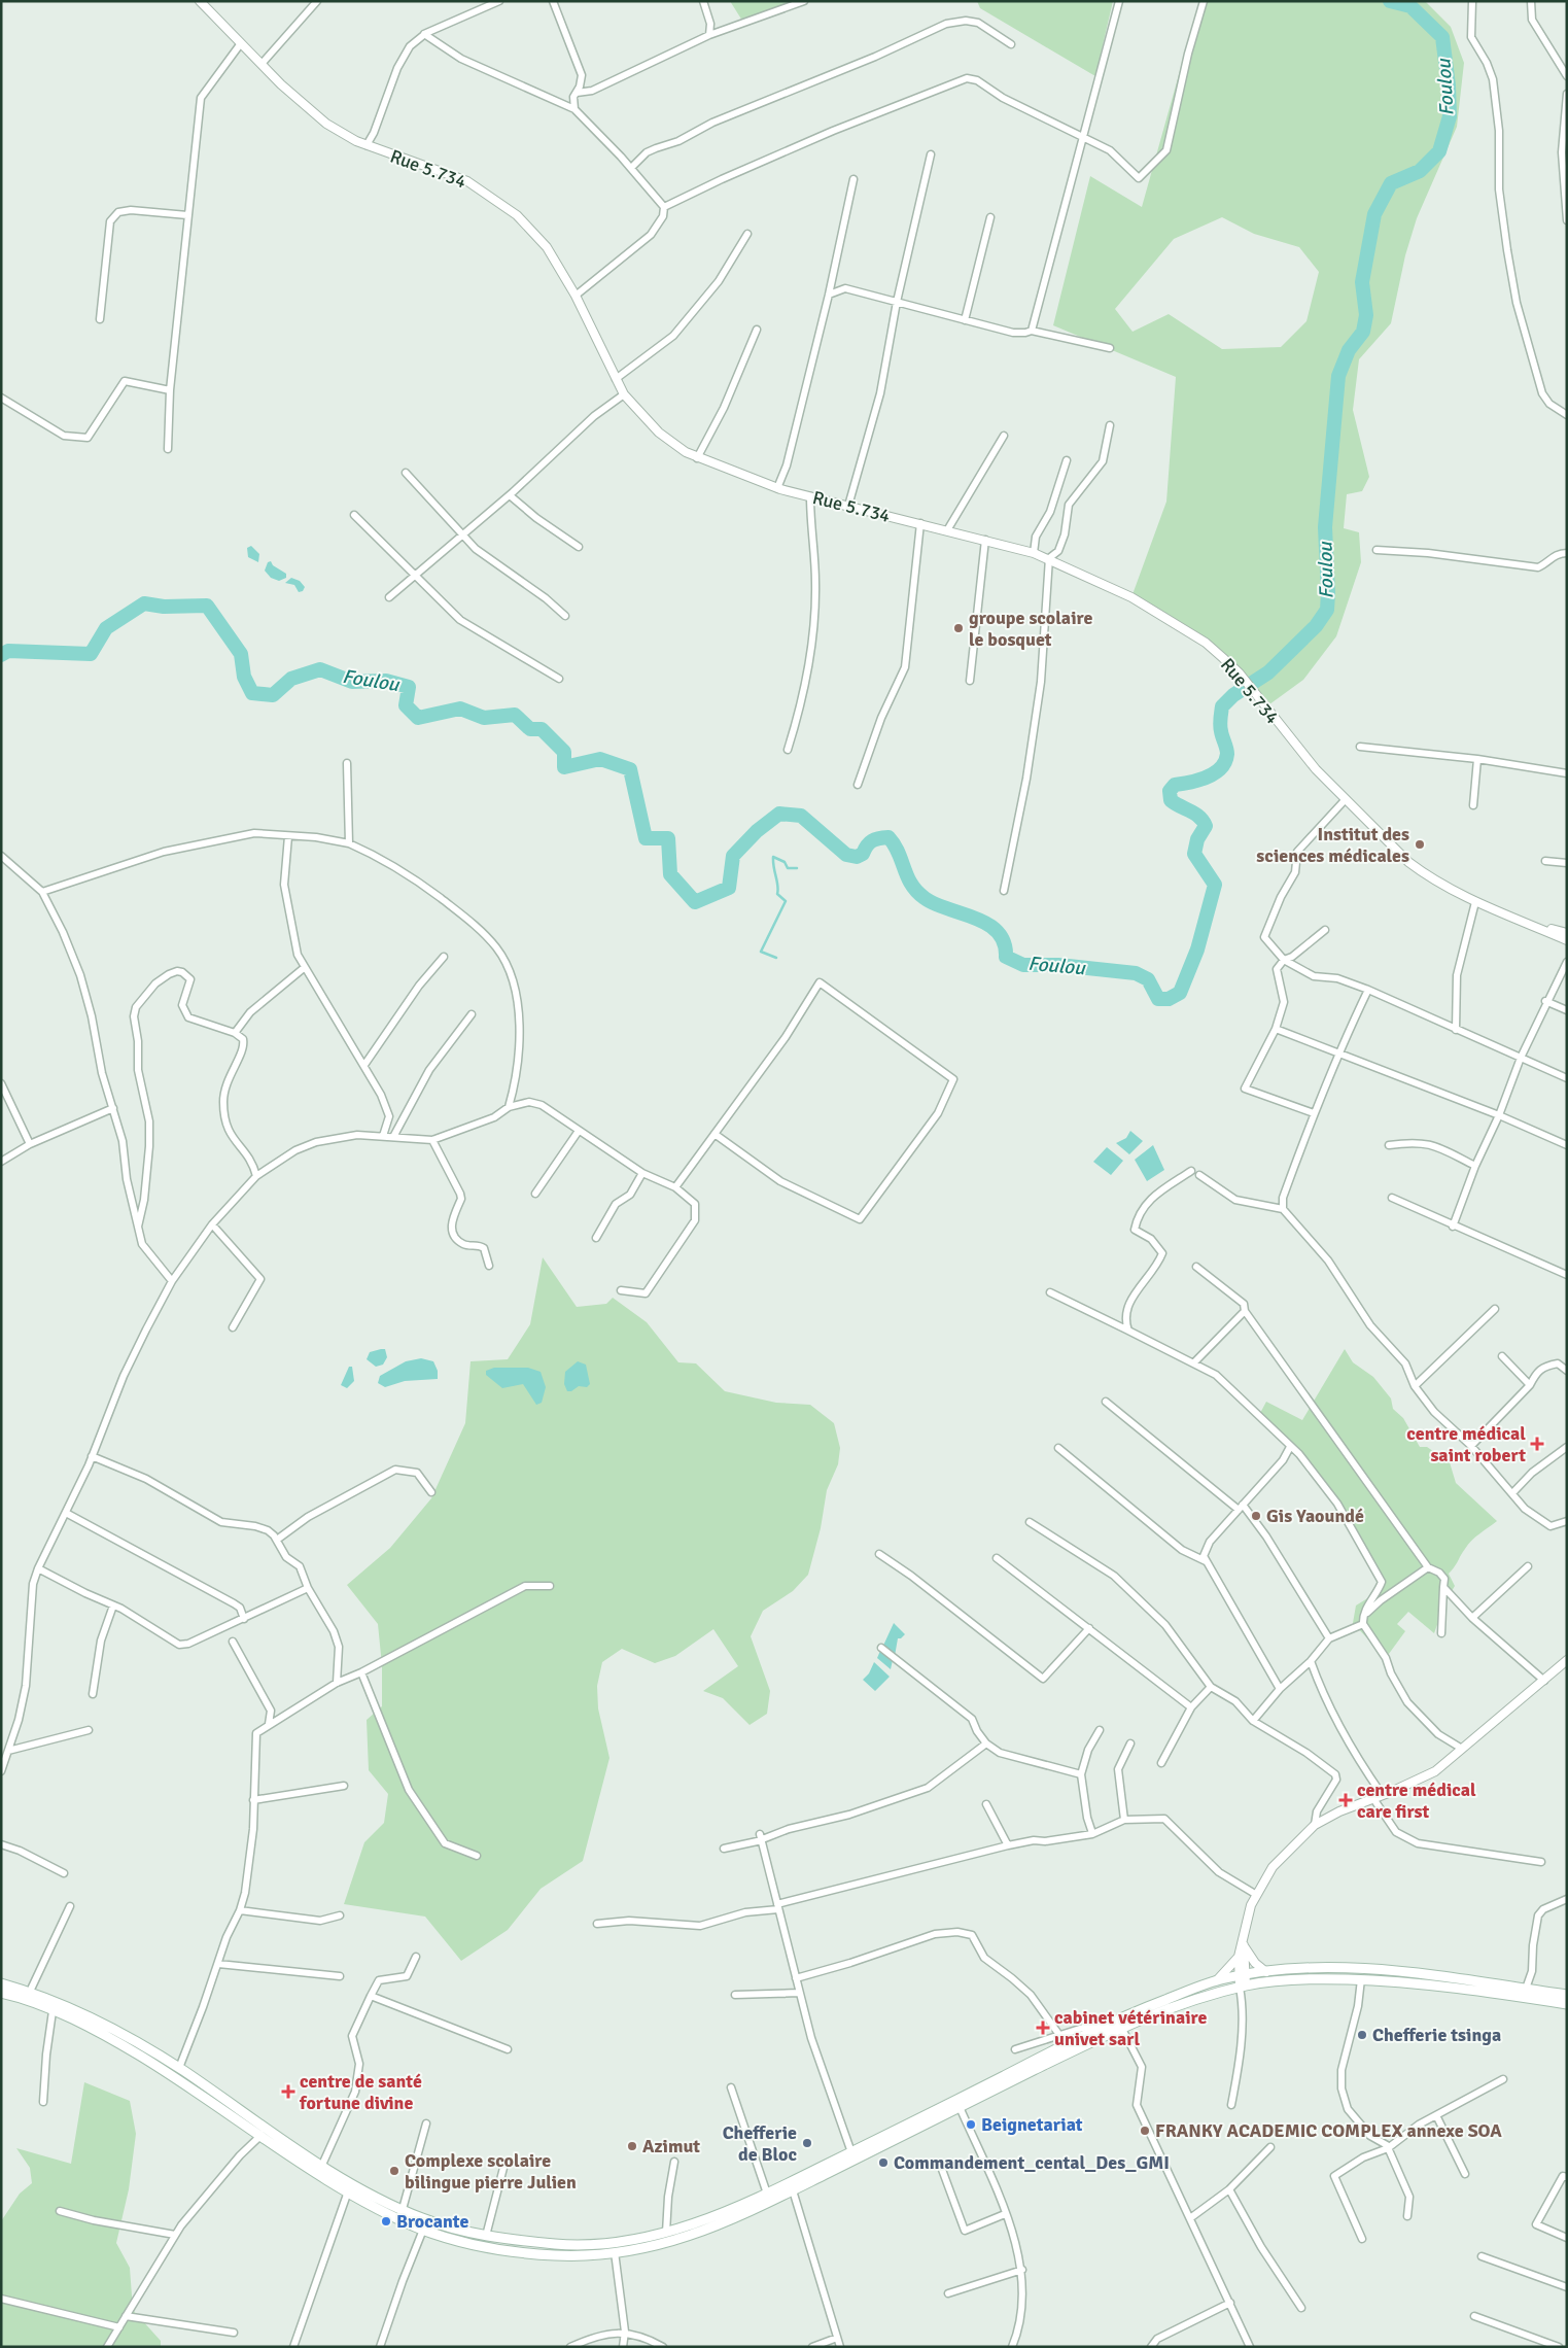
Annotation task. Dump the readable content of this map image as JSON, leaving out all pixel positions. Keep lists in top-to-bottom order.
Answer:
{
  "streets": {
    "street": ["Rue 5.734"]
  },
  "water": ["Foulou"],
  "places": {
    "other": [
      "groupe scolaire le bosquet",
      "Institut des sciences médicales",
      "Gis Yaoundé",
      "Chefferie tsinga",
      "Beignetariat",
      "FRANKY ACADEMIC COMPLEX annexe SOA",
      "Chefferie de Bloc",
      "Azimut",
      "Commandement_cental_Des_GMI",
      "Complexe scolaire bilingue pierre Julien",
      "Brocante"
    ],
    "health": [
      "centre médical saint robert",
      "centre médical care first",
      "cabinet vétérinaire univet sarl",
      "centre de santé fortune divine"
    ]
  }
}
